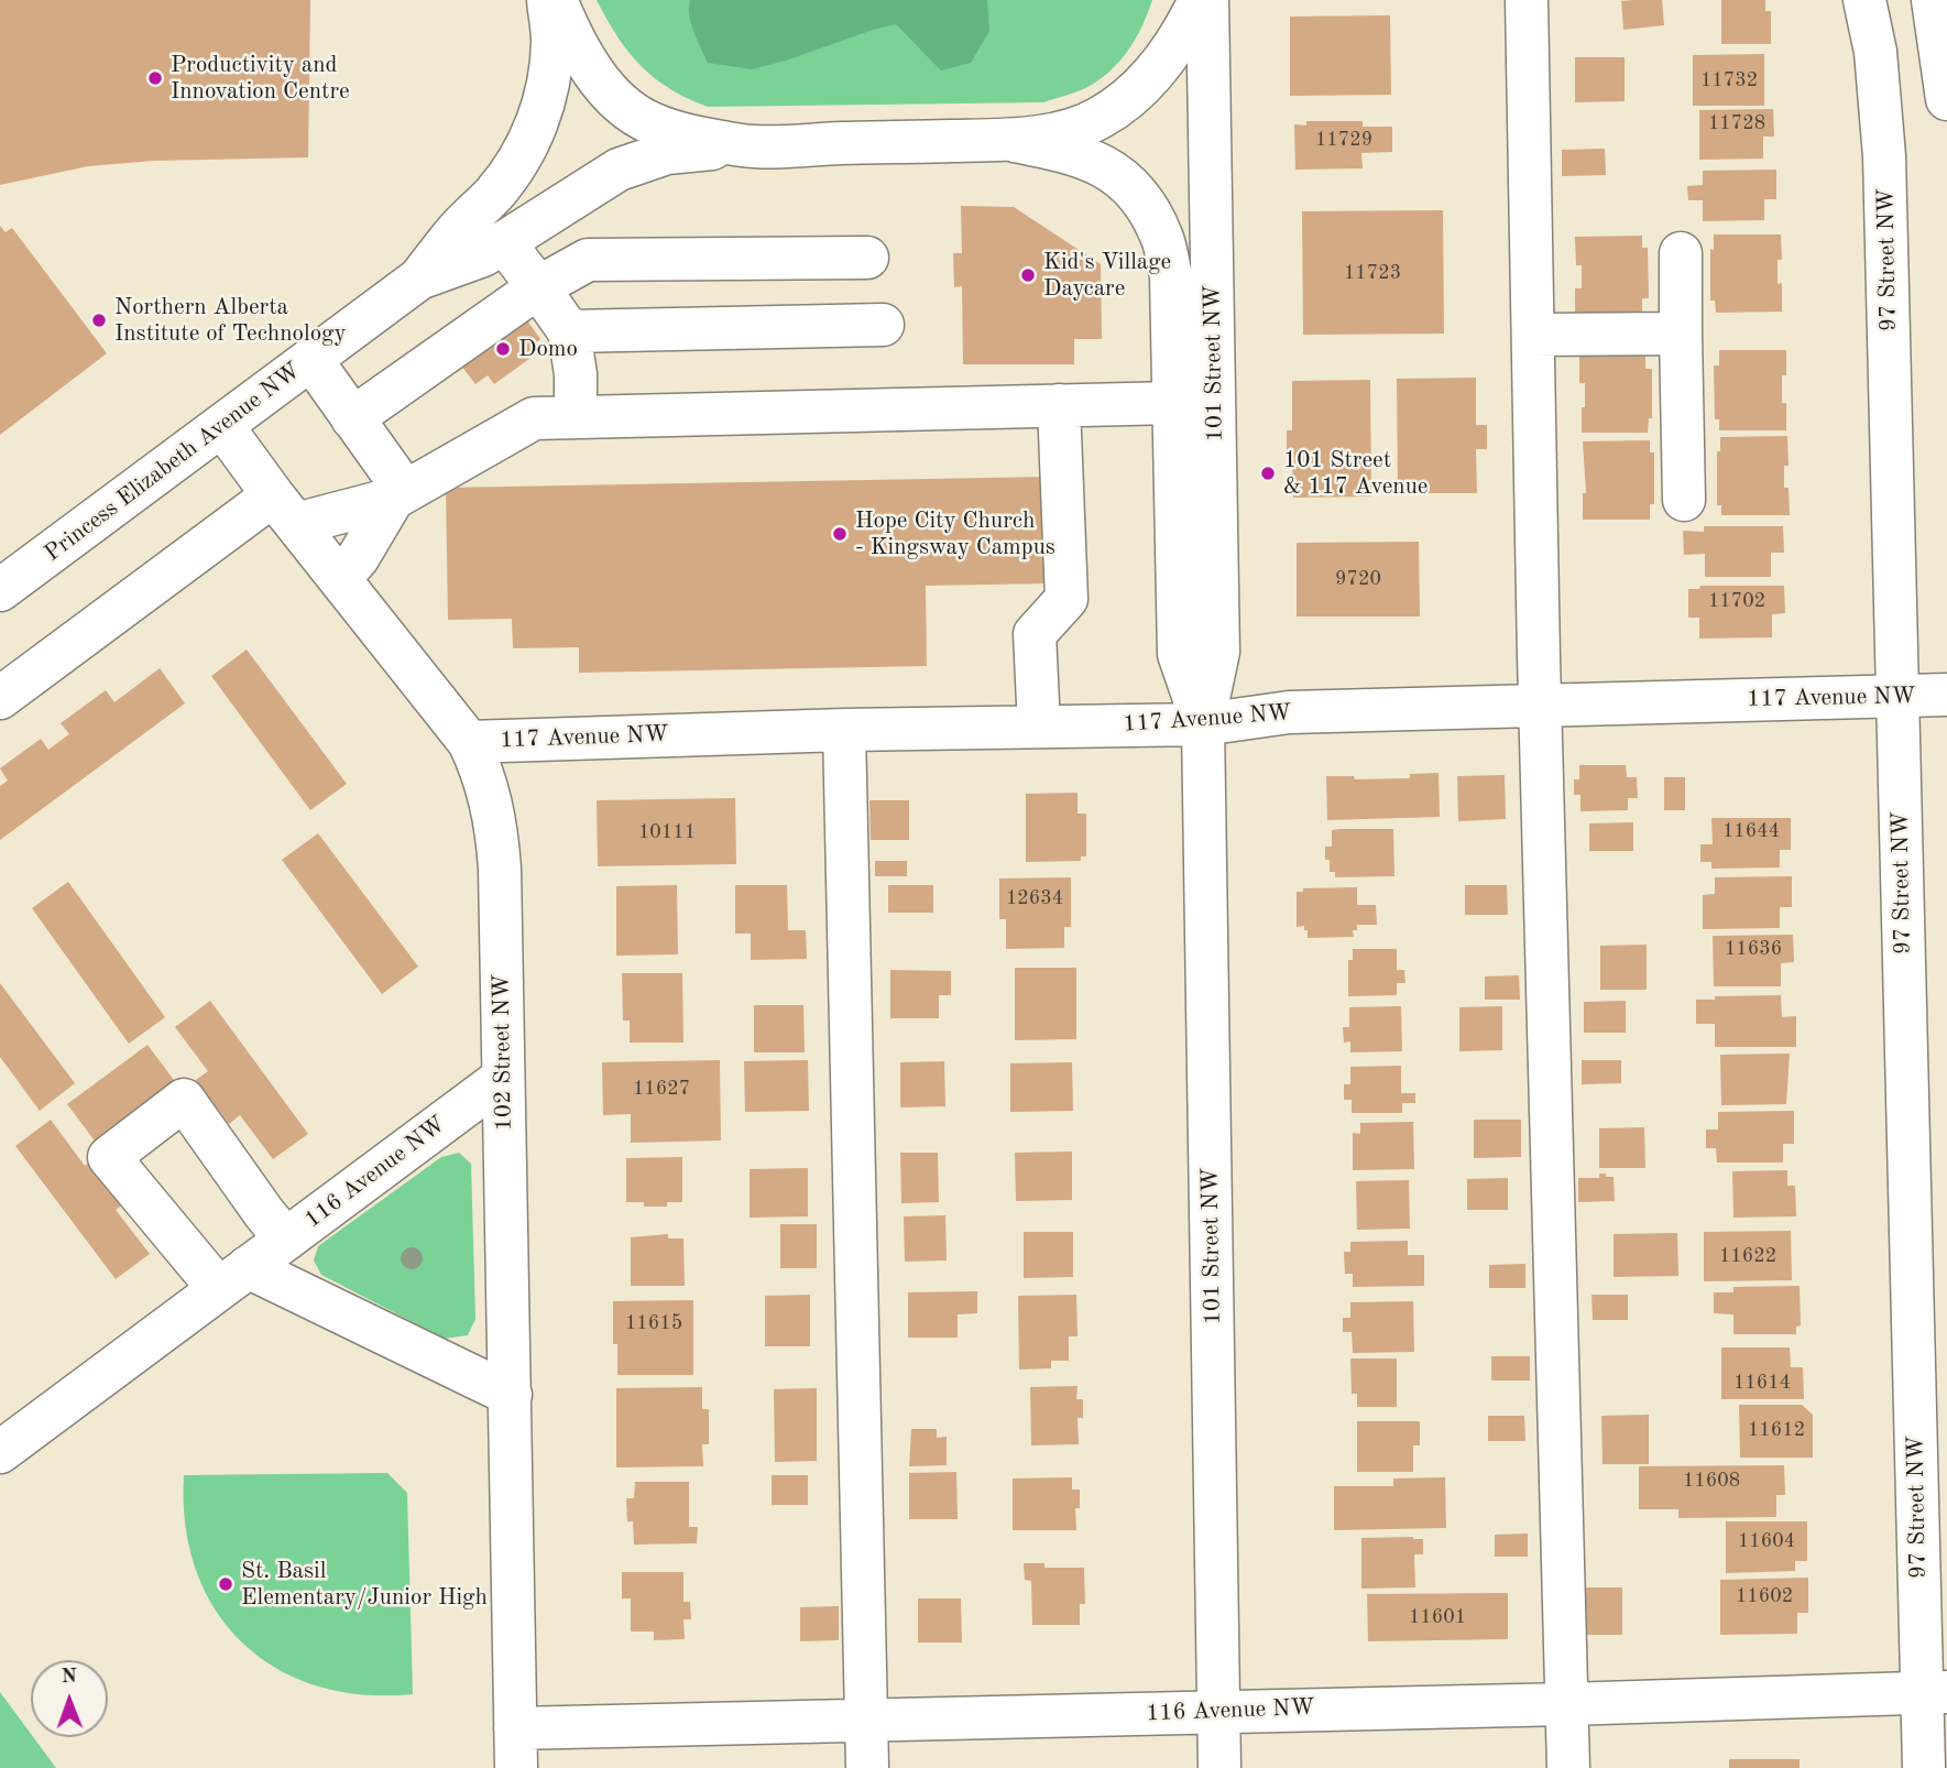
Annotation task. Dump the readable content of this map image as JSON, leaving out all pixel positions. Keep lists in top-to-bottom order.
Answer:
{
  "streets": {
    "street": [
      "97 Street NW",
      "101 Street NW",
      "Princess Elizabeth Avenue NW",
      "117 Avenue NW",
      "102 Street NW",
      "116 Avenue NW"
    ]
  },
  "crossings": [
    ["97 Street NW", "117 Avenue NW"],
    ["97 Street NW", "116 Avenue NW"],
    ["101 Street NW", "117 Avenue NW"],
    ["101 Street NW", "116 Avenue NW"],
    ["Princess Elizabeth Avenue NW", "102 Street NW"],
    ["117 Avenue NW", "102 Street NW"],
    ["102 Street NW", "116 Avenue NW"]
  ],
  "places": [
    "Productivity and Innovation Centre",
    "Kid's Village Daycare",
    "Northern Alberta Institute of Technology",
    "Domo",
    "101 Street & 117 Avenue",
    "Hope City Church - Kingsway Campus",
    "St. Basil Elementary/Junior High"
  ],
  "house_numbers": [
    "11732",
    "11728",
    "11729",
    "11723",
    "9720",
    "11702",
    "11644",
    "10111",
    "12634",
    "11636",
    "11627",
    "11622",
    "11615",
    "11614",
    "11612",
    "11608",
    "11604",
    "11602",
    "11601"
  ],
  "north": "top"
}
